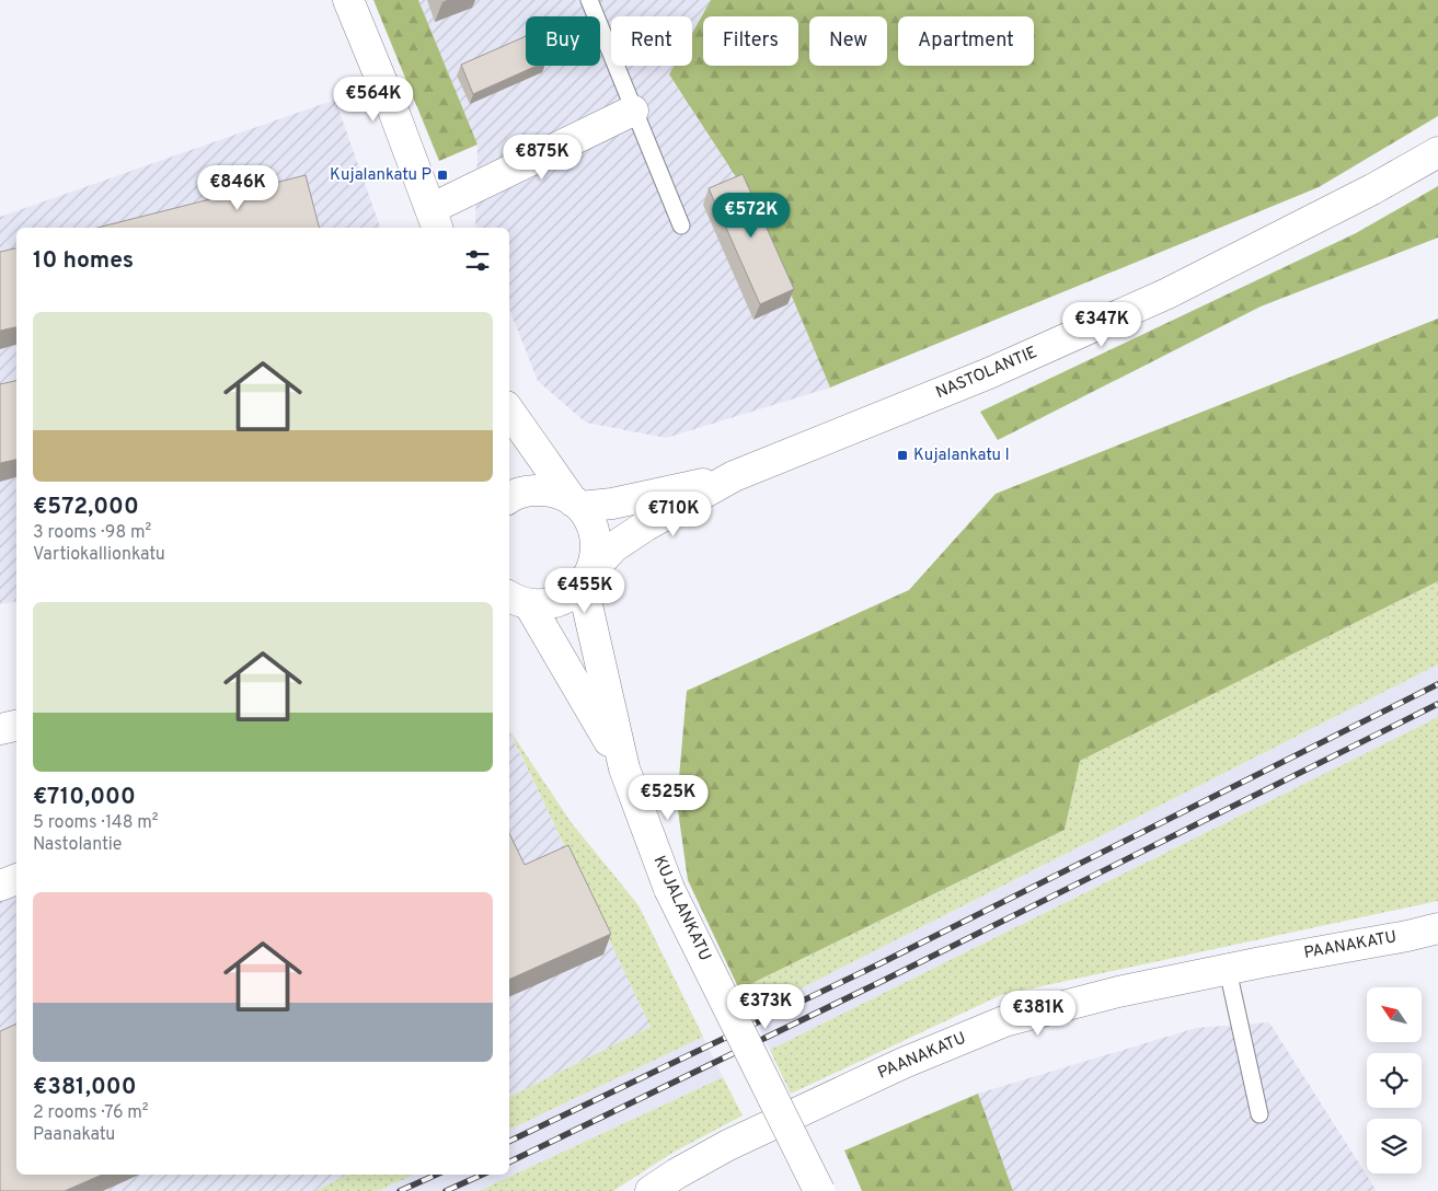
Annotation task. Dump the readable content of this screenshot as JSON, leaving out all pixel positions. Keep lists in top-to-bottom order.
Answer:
{
  "streets": {
    "street": ["NASTOLANTIE", "KUJALANKATU", "PAANAKATU"]
  },
  "crossings": [
    ["NASTOLANTIE", "KUJALANKATU"]
  ],
  "places": {
    "transit": ["Kujalankatu P", "Kujalankatu I"]
  },
  "north": "top left",
  "page": {
    "chip": [
      "Buy",
      "Rent",
      "Filters",
      "New",
      "Apartment"
    ],
    "price": [
      "€564K",
      "€875K",
      "€846K",
      "€572K",
      "€347K",
      "€710K",
      "€455K",
      "€525K",
      "€373K",
      "€381K"
    ],
    "heading": "10 homes",
    "list": [
      {
        "name": "€572,000",
        "note": "3 rooms · 98 m² · Vartiokallionkatu"
      },
      {
        "name": "€710,000",
        "note": "5 rooms · 148 m² · Nastolantie"
      },
      {
        "name": "€381,000",
        "note": "2 rooms · 76 m² · Paanakatu"
      }
    ]
  }
}
